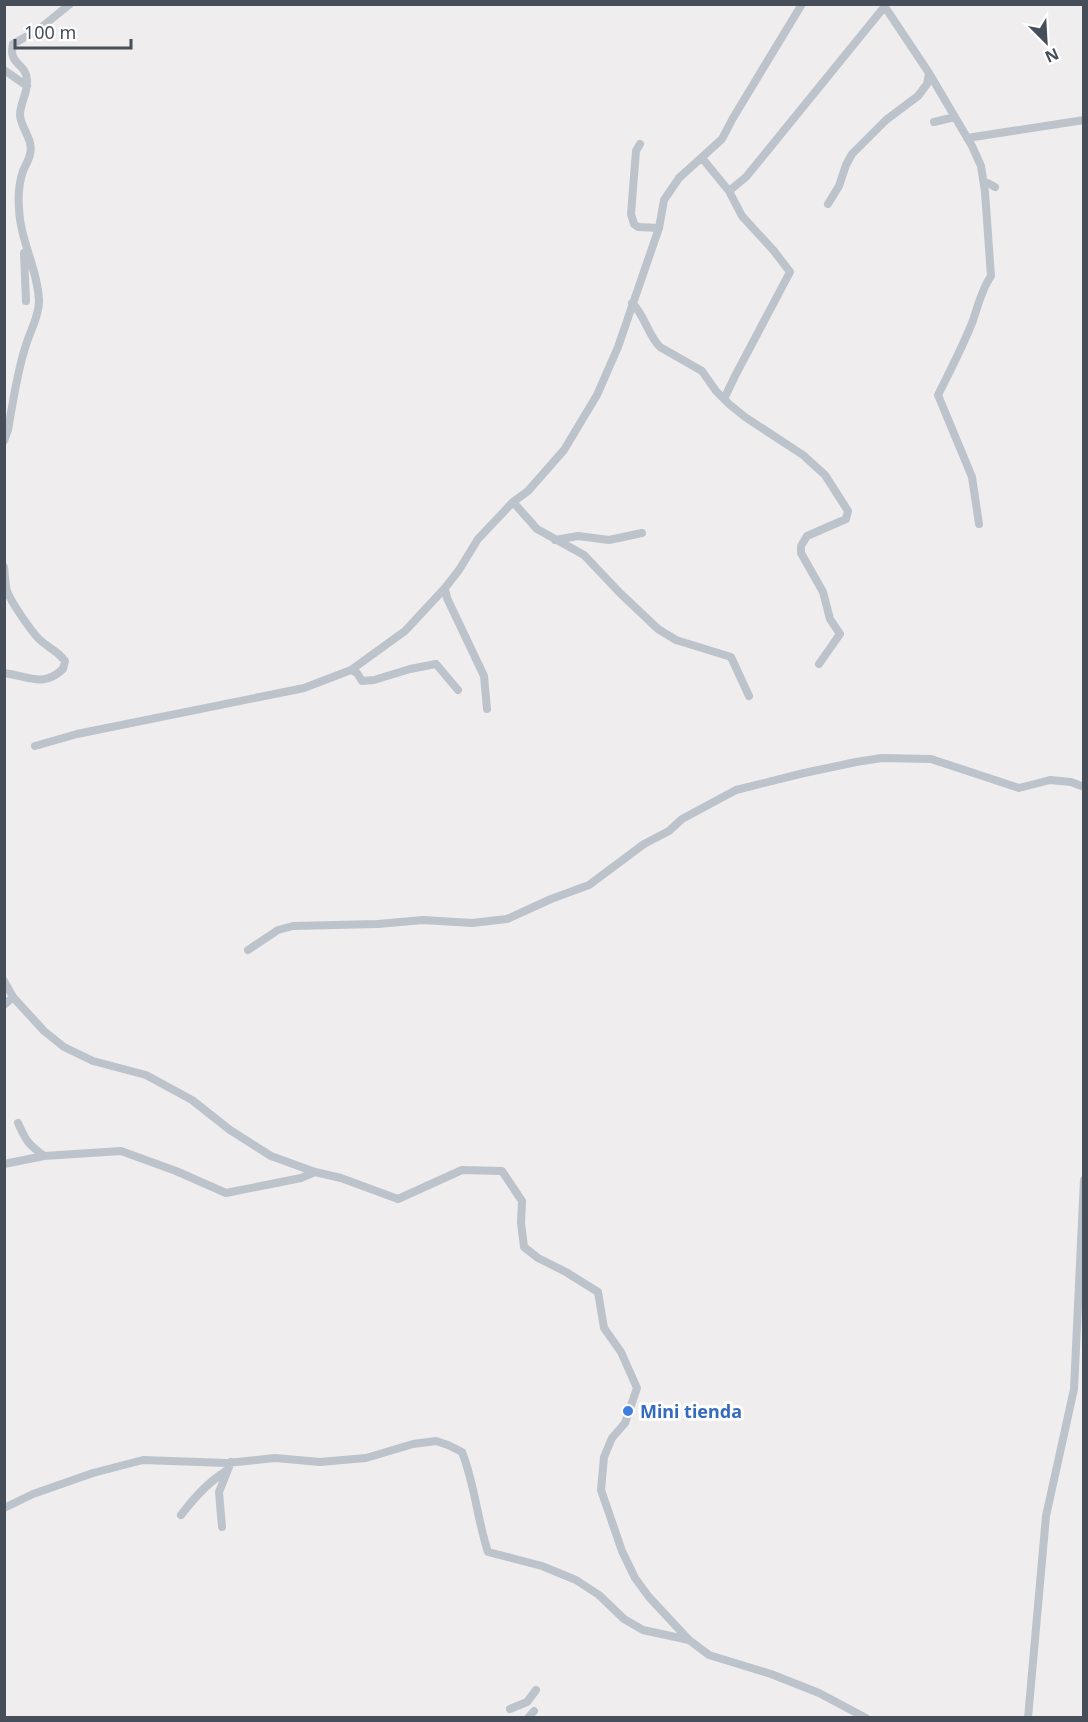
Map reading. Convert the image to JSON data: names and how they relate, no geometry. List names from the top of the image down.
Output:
{
  "places": ["Mini tienda"],
  "scale_bar": "100 m",
  "north": "bottom right"
}
